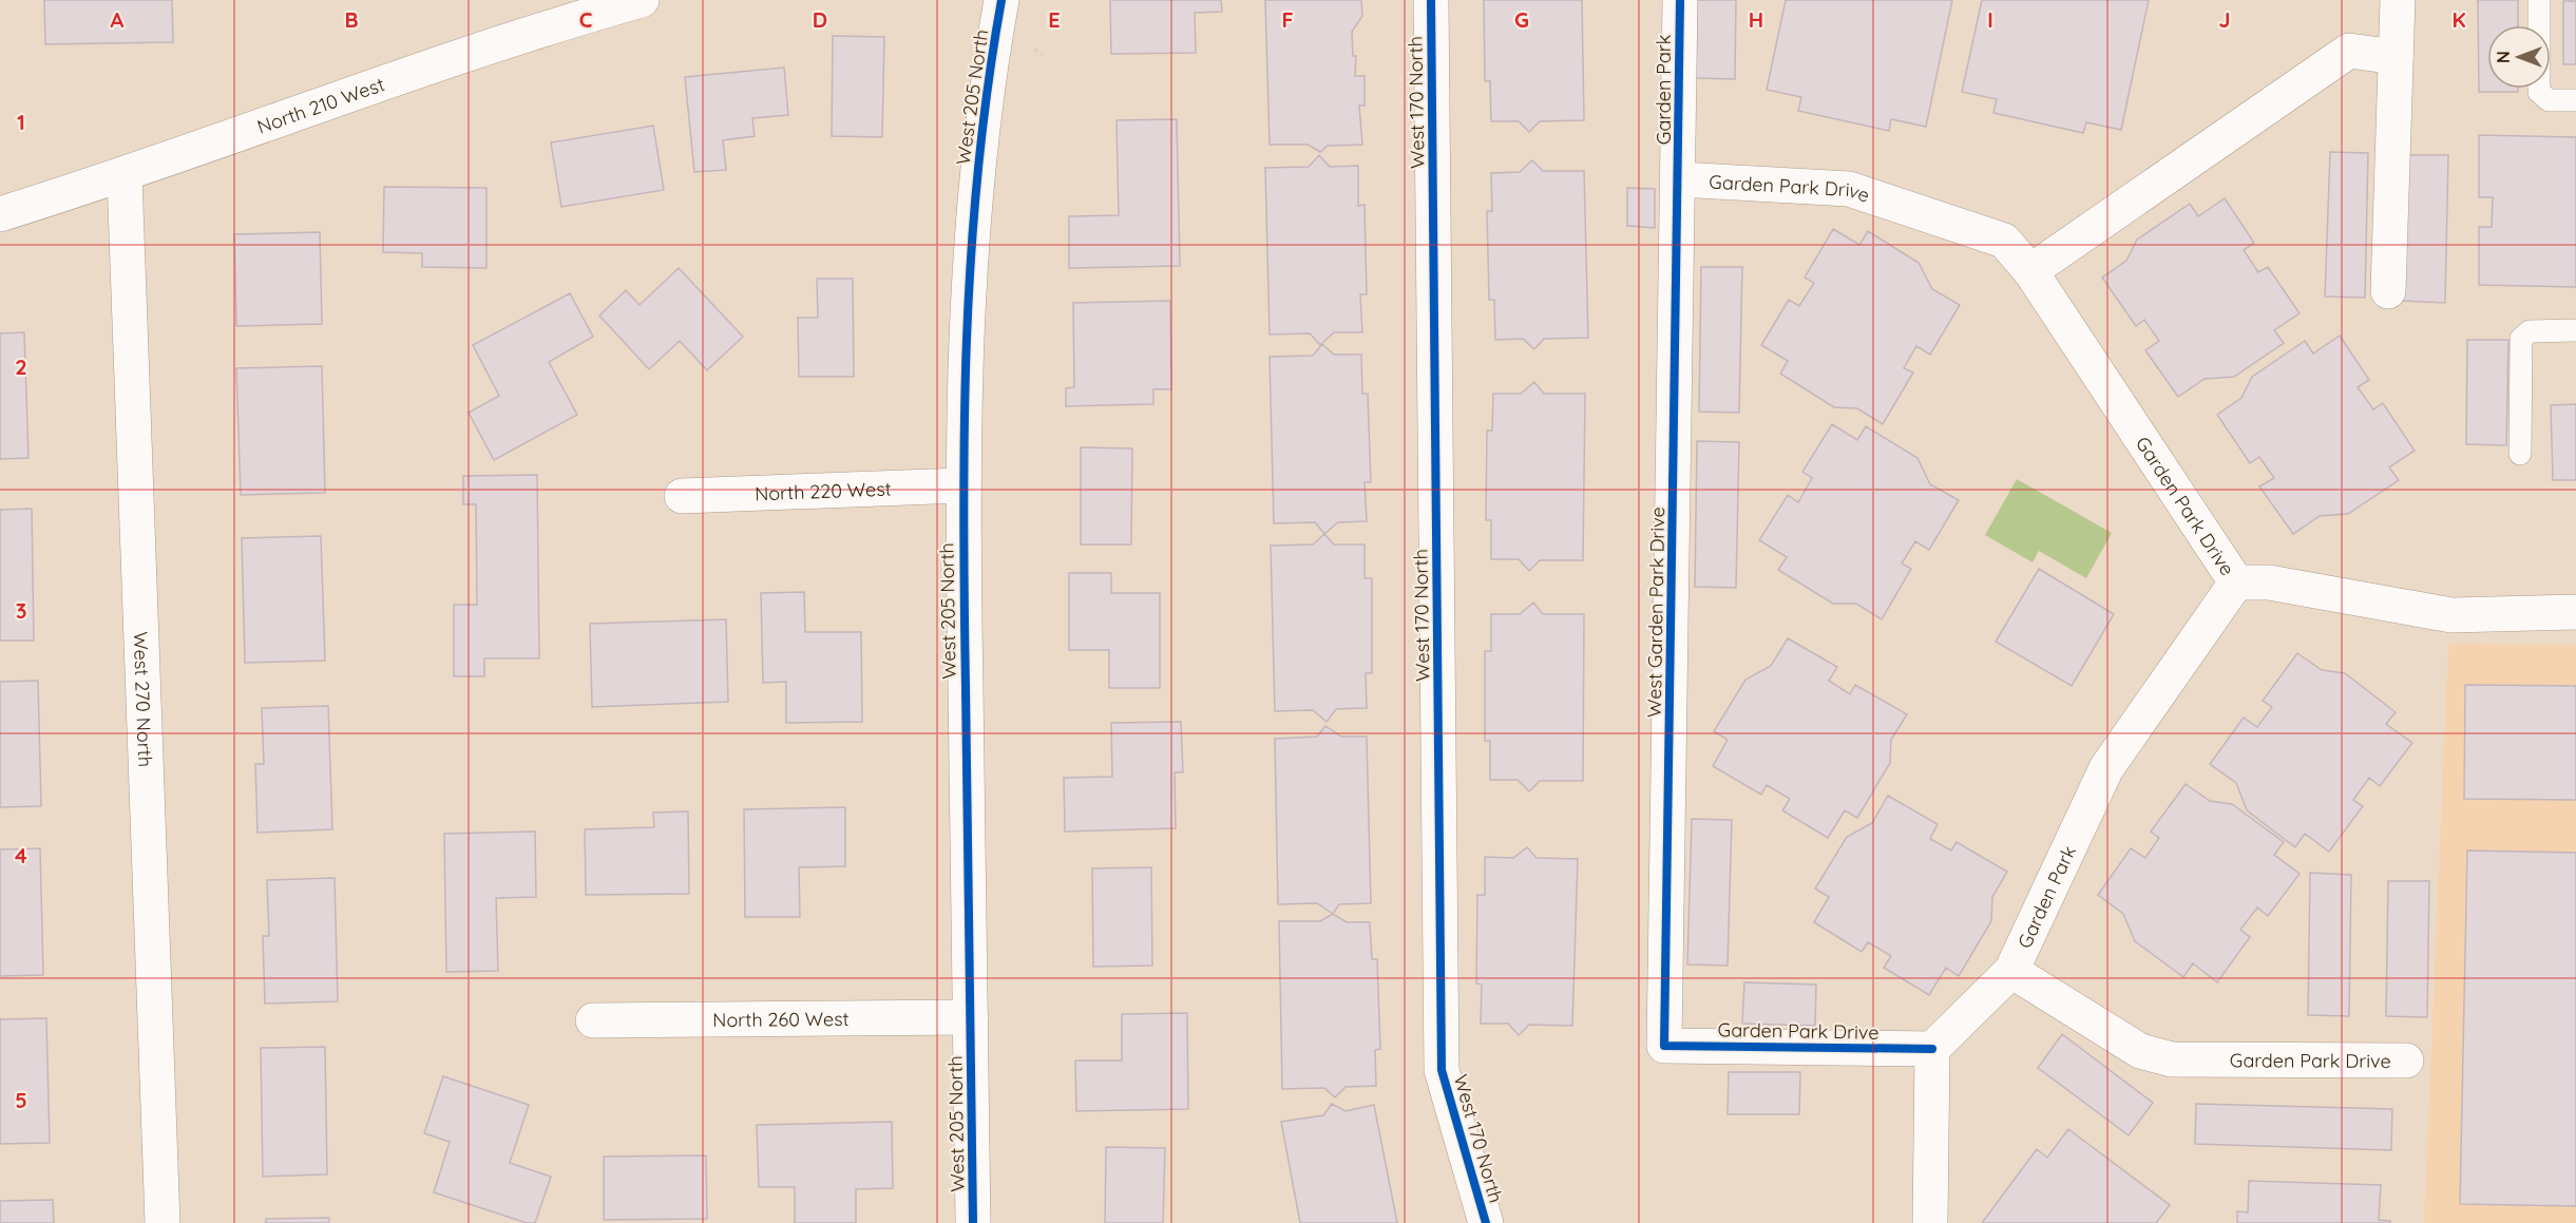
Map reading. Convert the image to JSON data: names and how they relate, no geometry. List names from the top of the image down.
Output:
{
  "streets": {
    "street": [
      "Garden Park",
      "West 205 North",
      "West 170 North",
      "North 210 West",
      "Garden Park Drive",
      "North 220 West",
      "West Garden Park Drive",
      "West 270 North",
      "North 260 West"
    ]
  },
  "crossings": [
    ["Garden Park", "Garden Park Drive"],
    ["Garden Park", "West Garden Park Drive"],
    ["West 205 North", "North 220 West"],
    ["West 205 North", "North 260 West"],
    ["North 210 West", "West 270 North"],
    ["Garden Park Drive", "West Garden Park Drive"]
  ],
  "north": "left",
  "grid": {
    "columns": [
      "A",
      "B",
      "C",
      "D",
      "E",
      "F",
      "G",
      "H",
      "I",
      "J",
      "K"
    ],
    "rows": [
      "1",
      "2",
      "3",
      "4",
      "5"
    ]
  }
}
